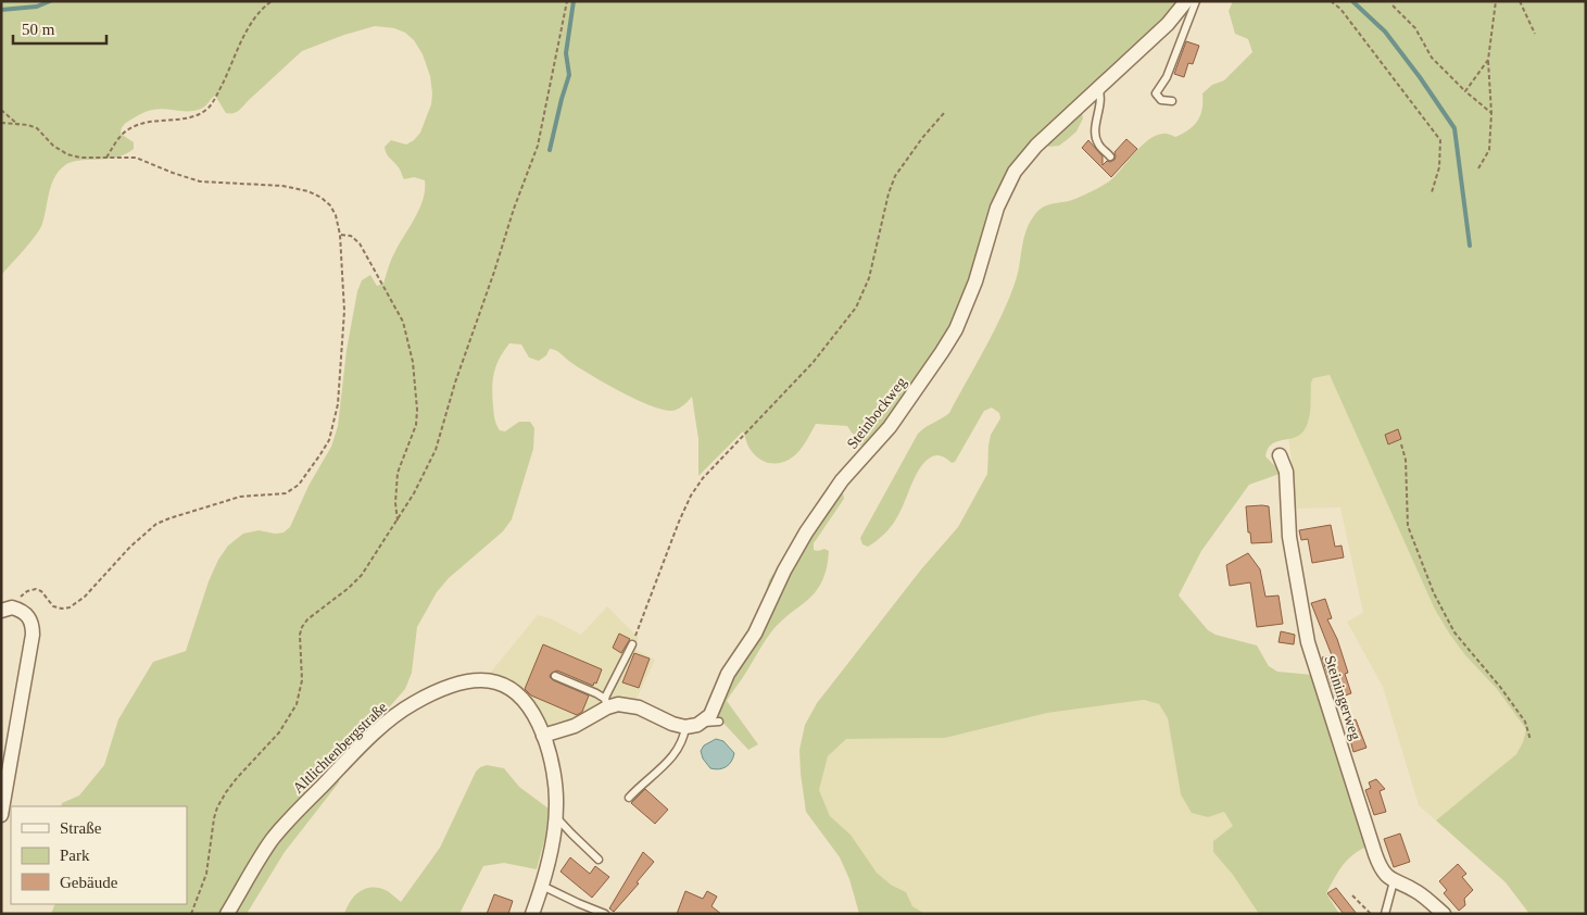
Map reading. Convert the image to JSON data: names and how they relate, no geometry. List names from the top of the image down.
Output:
{
  "streets": {
    "street": ["Steinbockweg", "Steiningerweg", "Altlichtenbergstraße"]
  },
  "legend": ["Straße", "Park", "Gebäude"],
  "scale_bar": "50 m"
}
